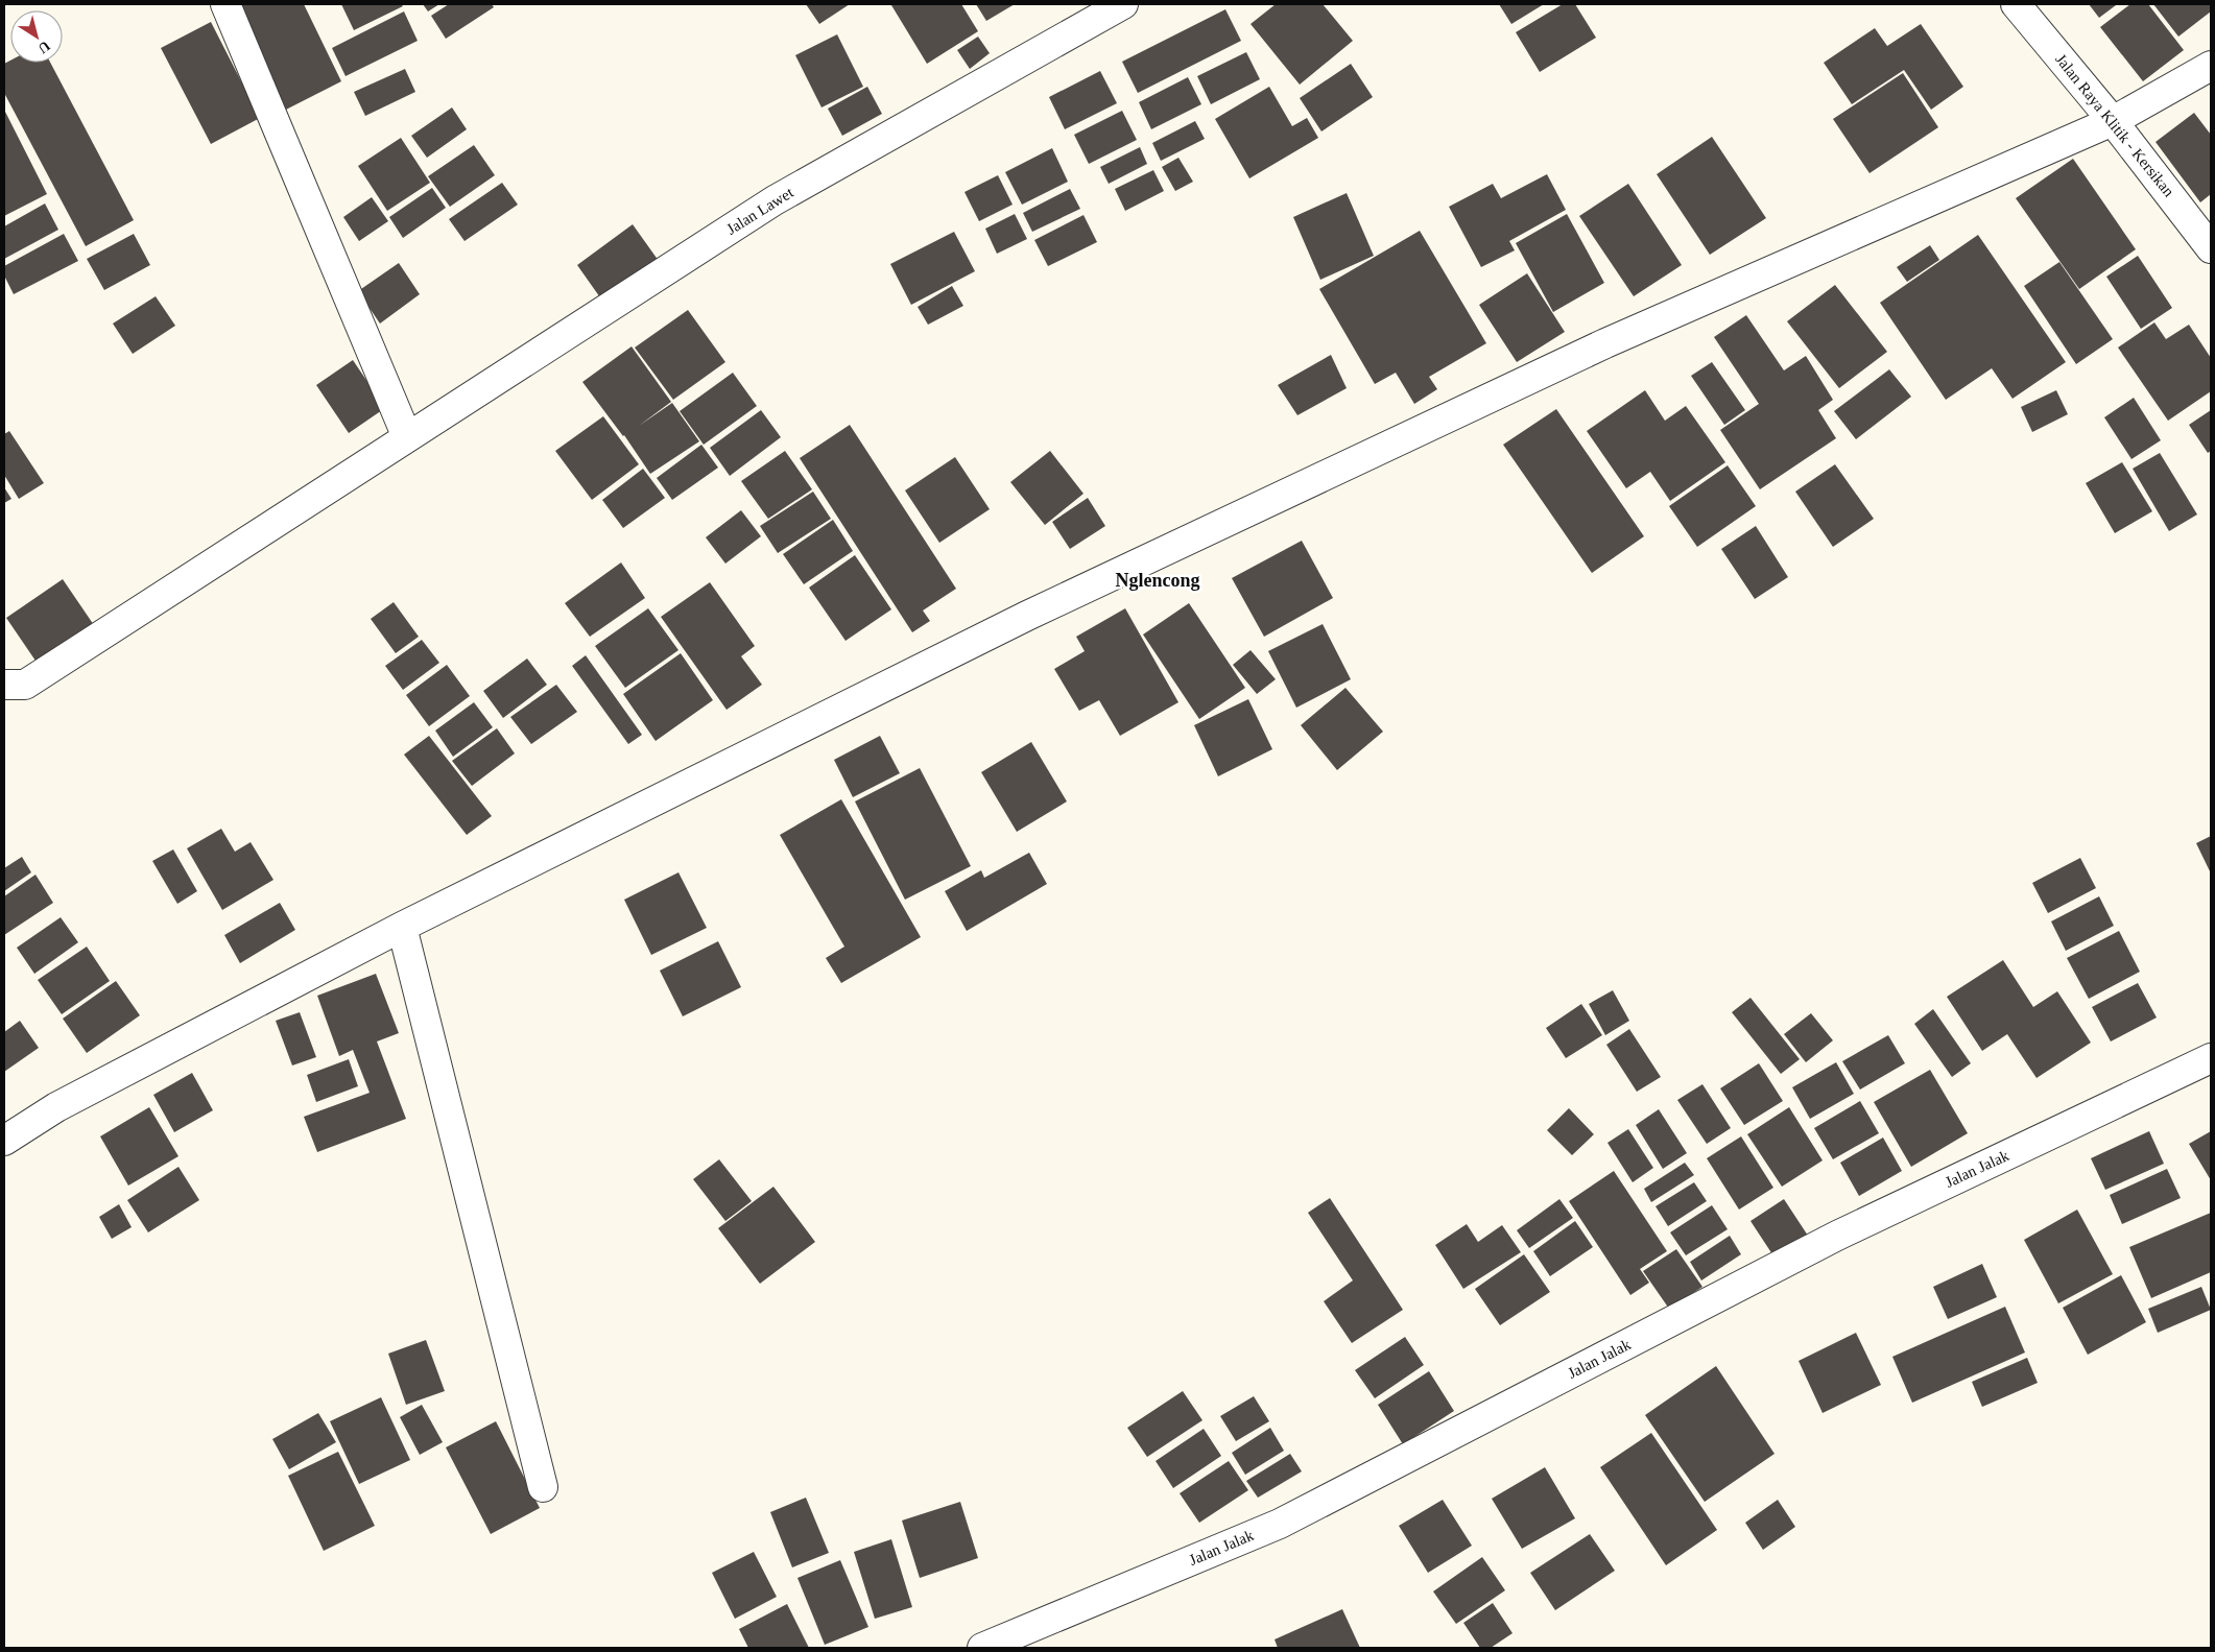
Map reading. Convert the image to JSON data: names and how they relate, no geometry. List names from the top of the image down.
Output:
{
  "streets": {
    "street": ["Jalan Raya Klitik - Kersikan", "Jalan Lawet", "Jalan Jalak"]
  },
  "districts": ["Nglencong"],
  "north": "bottom right"
}
